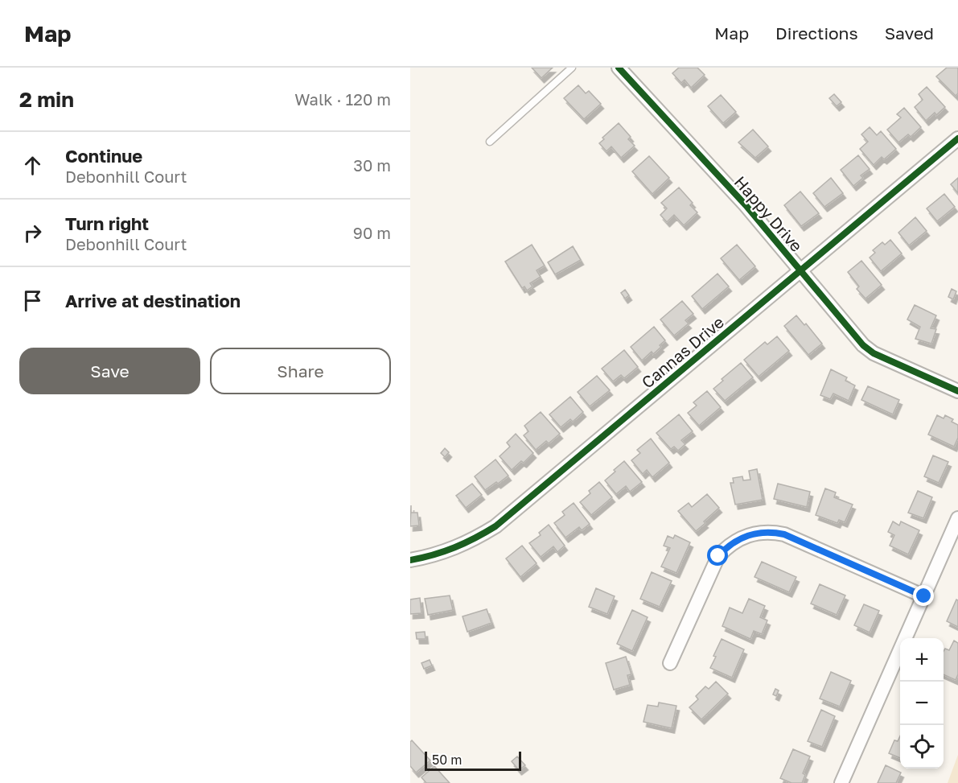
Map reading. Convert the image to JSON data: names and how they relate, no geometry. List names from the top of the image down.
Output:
{
  "streets": {
    "street": ["Happy Drive", "Cannas Drive"]
  },
  "crossings": [
    ["Happy Drive", "Cannas Drive"]
  ],
  "scale_bar": "50 m",
  "page": {
    "header": "Map",
    "nav": ["Map", "Directions", "Saved"],
    "heading": ["2 min", "Walk · 120 m"],
    "list": [
      ["Continue", "Debonhill Court", "30 m"],
      ["Turn right", "Debonhill Court", "90 m"],
      "Arrive at destination"
    ],
    "buttons": ["Save", "Share"],
    "map_buttons": ["+", "−"],
    "scale": "50 m"
  }
}
